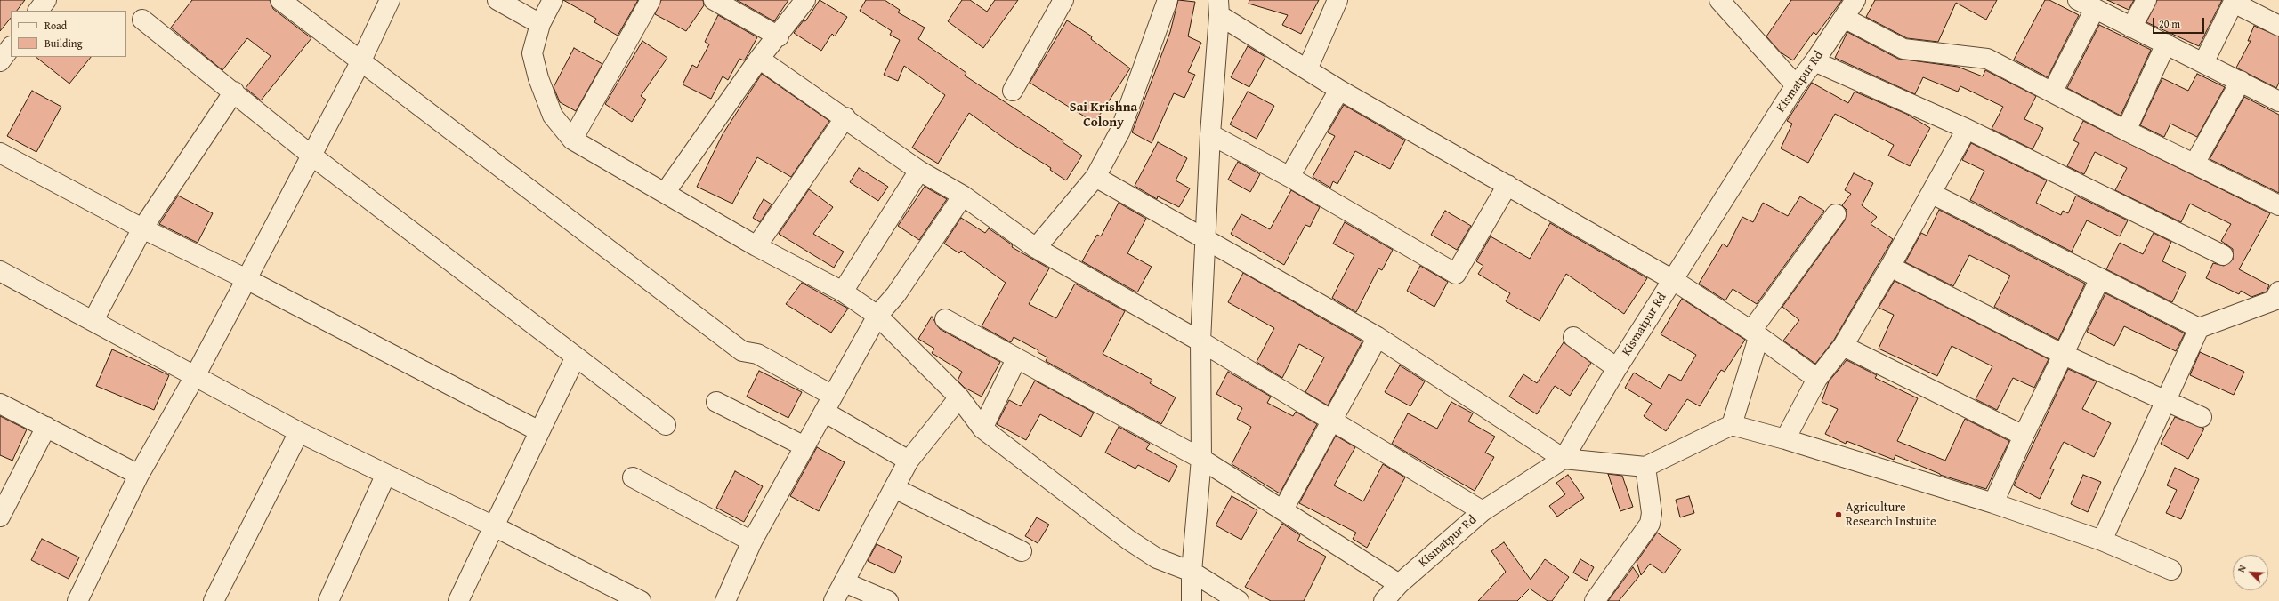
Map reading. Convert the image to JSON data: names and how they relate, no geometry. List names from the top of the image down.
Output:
{
  "streets": {
    "street": ["Kismatpur Rd"]
  },
  "districts": ["Sai Krishna Colony"],
  "places": ["Agriculture Research Instuite"],
  "legend": ["Road", "Building"],
  "scale_bar": "20 m",
  "north": "top left"
}
